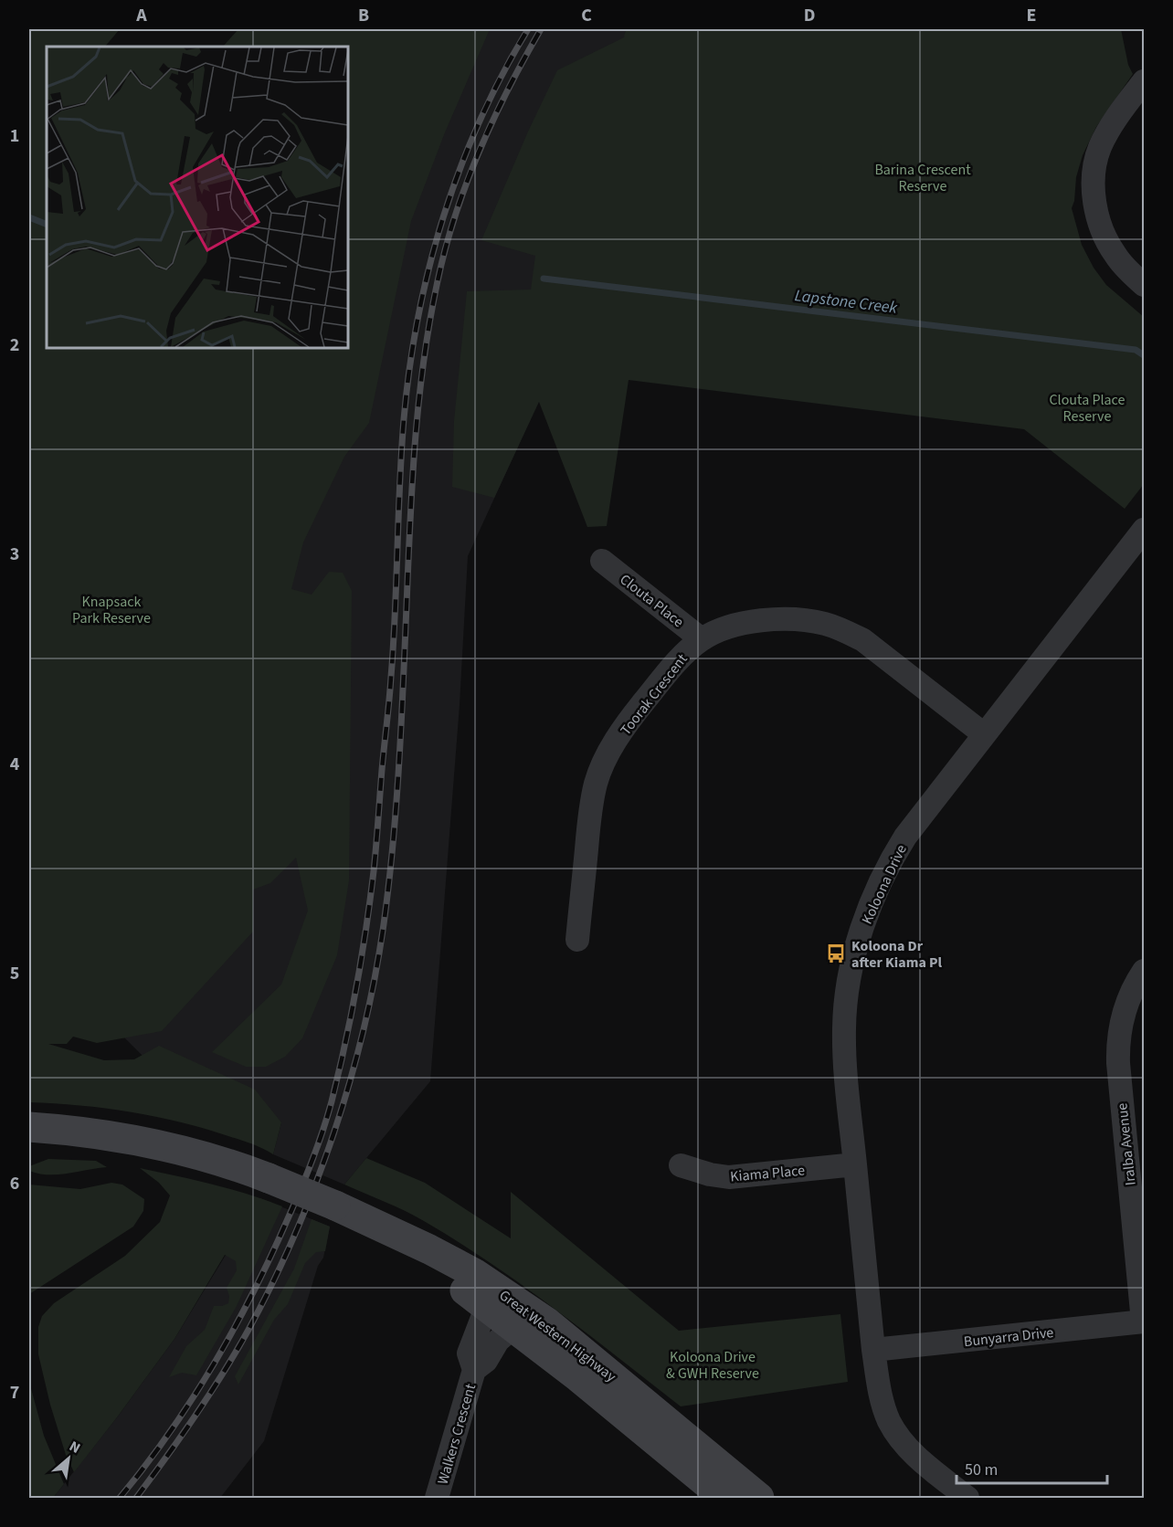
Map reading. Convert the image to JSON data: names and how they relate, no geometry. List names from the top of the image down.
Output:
{
  "streets": {
    "main road": ["Great Western Highway"],
    "street": [
      "Clouta Place",
      "Toorak Crescent",
      "Koloona Drive",
      "Iralba Avenue",
      "Kiama Place",
      "Bunyarra Drive",
      "Walkers Crescent"
    ]
  },
  "crossings": [
    ["Clouta Place", "Toorak Crescent"],
    ["Toorak Crescent", "Koloona Drive"],
    ["Koloona Drive", "Kiama Place"],
    ["Koloona Drive", "Bunyarra Drive"],
    ["Iralba Avenue", "Bunyarra Drive"],
    ["Great Western Highway", "Walkers Crescent"]
  ],
  "water": ["Lapstone Creek"],
  "parks": [
    "Barina Crescent Reserve",
    "Clouta Place Reserve",
    "Knapsack Park Reserve",
    "Koloona Drive & GWH Reserve"
  ],
  "places": {
    "bus stop": ["Koloona Dr after Kiama Pl"]
  },
  "scale_bar": "50 m",
  "north": "top right",
  "grid": {
    "columns": [
      "A",
      "B",
      "C",
      "D",
      "E"
    ],
    "rows": [
      "1",
      "2",
      "3",
      "4",
      "5",
      "6",
      "7"
    ]
  }
}
